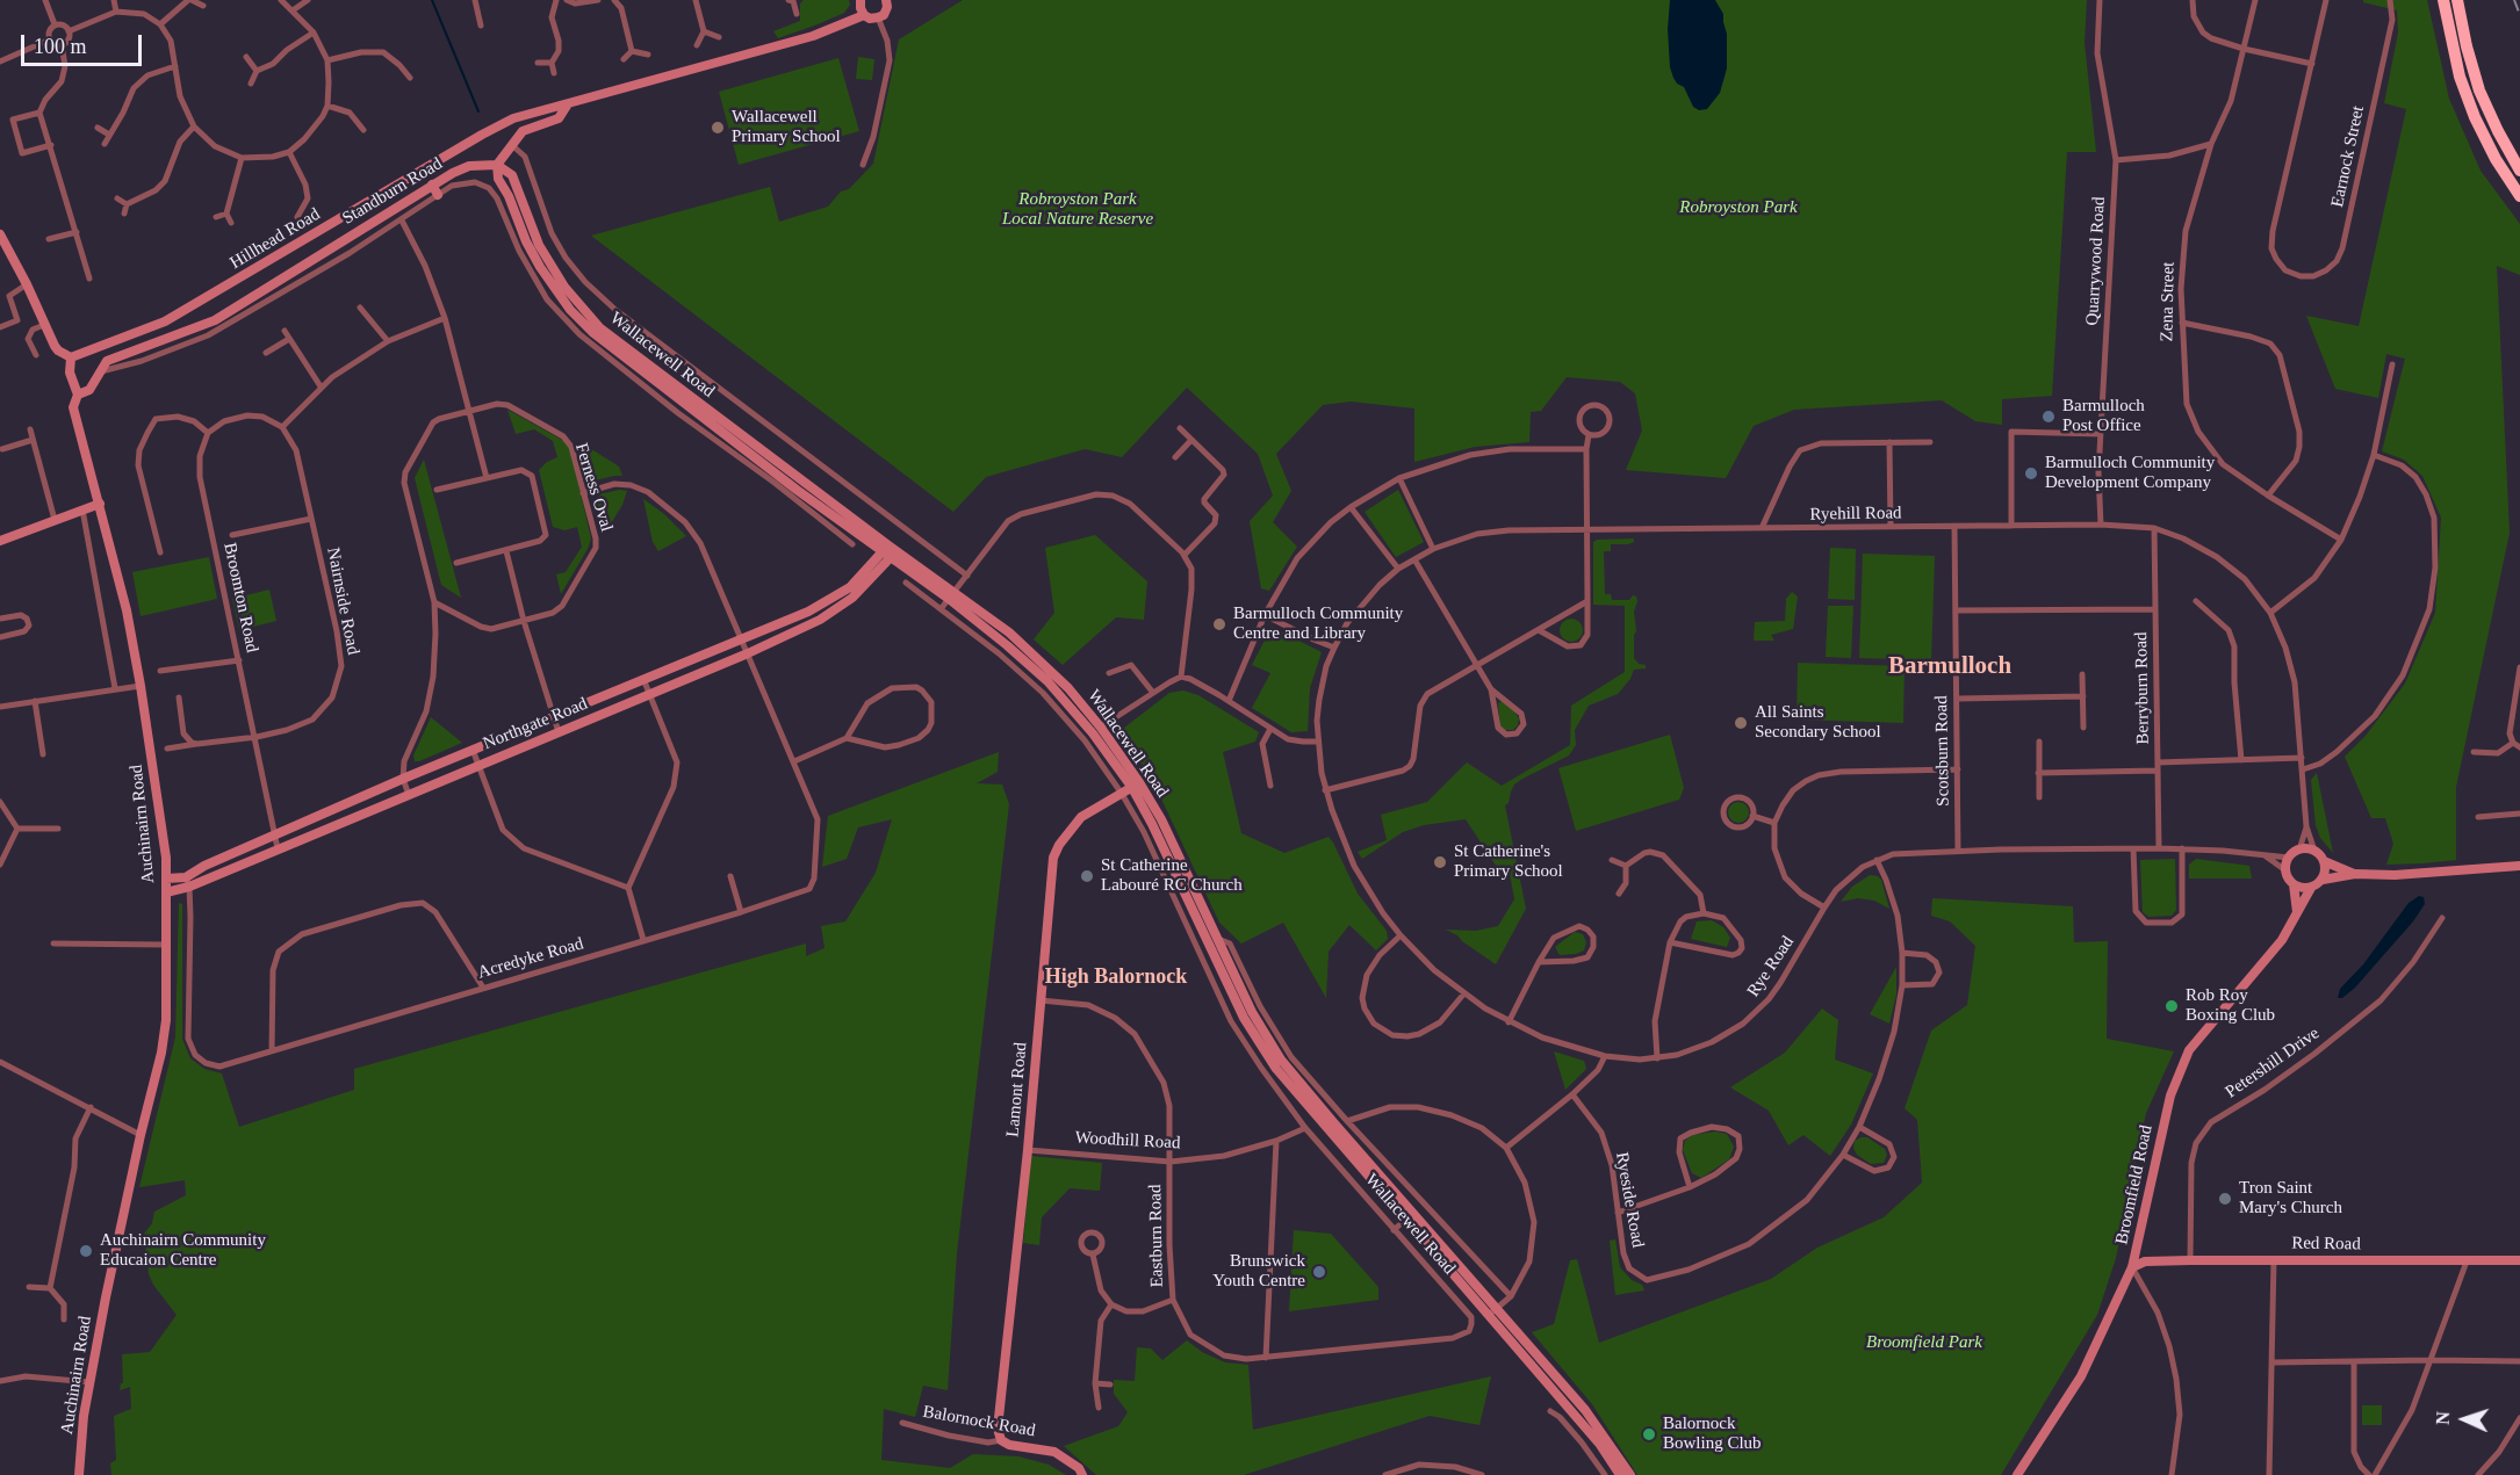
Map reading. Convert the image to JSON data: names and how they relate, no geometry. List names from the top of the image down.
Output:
{
  "streets": {
    "street": [
      "Earnock Street",
      "Standburn Road",
      "Hillhead Road",
      "Quarrywood Road",
      "Zena Street",
      "Wallacewell Road",
      "Ferness Oval",
      "Ryehill Road",
      "Broomton Road",
      "Nairnside Road",
      "Berryburn Road",
      "Northgate Road",
      "Scotsburn Road",
      "Auchinairn Road",
      "Acredyke Road",
      "Rye Road",
      "Petershill Drive",
      "Lamont Road",
      "Woodhill Road",
      "Broomfield Road",
      "Ryeside Road",
      "Eastburn Road",
      "Red Road",
      "Balornock Road"
    ]
  },
  "crossings": [
    ["Standburn Road", "Wallacewell Road"],
    ["Standburn Road", "Auchinairn Road"],
    ["Hillhead Road", "Auchinairn Road"],
    ["Quarrywood Road", "Ryehill Road"],
    ["Wallacewell Road", "Northgate Road"],
    ["Wallacewell Road", "Lamont Road"],
    ["Wallacewell Road", "Woodhill Road"],
    ["Wallacewell Road", "Eastburn Road"],
    ["Ferness Oval", "Acredyke Road"],
    ["Ryehill Road", "Berryburn Road"],
    ["Ryehill Road", "Scotsburn Road"],
    ["Ryehill Road", "Rye Road"],
    ["Ryehill Road", "Broomfield Road"],
    ["Broomton Road", "Nairnside Road"],
    ["Broomton Road", "Northgate Road"],
    ["Berryburn Road", "Rye Road"],
    ["Northgate Road", "Auchinairn Road"],
    ["Northgate Road", "Acredyke Road"],
    ["Scotsburn Road", "Rye Road"],
    ["Rye Road", "Broomfield Road"],
    ["Rye Road", "Ryeside Road"],
    ["Petershill Drive", "Red Road"],
    ["Lamont Road", "Woodhill Road"],
    ["Lamont Road", "Eastburn Road"],
    ["Lamont Road", "Balornock Road"],
    ["Woodhill Road", "Eastburn Road"],
    ["Broomfield Road", "Red Road"]
  ],
  "districts": ["Barmulloch", "High Balornock"],
  "parks": ["Robroyston Park Local Nature Reserve", "Robroyston Park", "Broomfield Park"],
  "places": [
    "Wallacewell Primary School",
    "Barmulloch Post Office",
    "Barmulloch Community Development Company",
    "Barmulloch Community Centre and Library",
    "All Saints Secondary School",
    "St Catherine's Primary School",
    "St Catherine Labouré RC Church",
    "Rob Roy Boxing Club",
    "Tron Saint Mary's Church",
    "Auchinairn Community Educaion Centre",
    "Brunswick Youth Centre",
    "Balornock Bowling Club"
  ],
  "scale_bar": "100 m",
  "north": "left"
}
